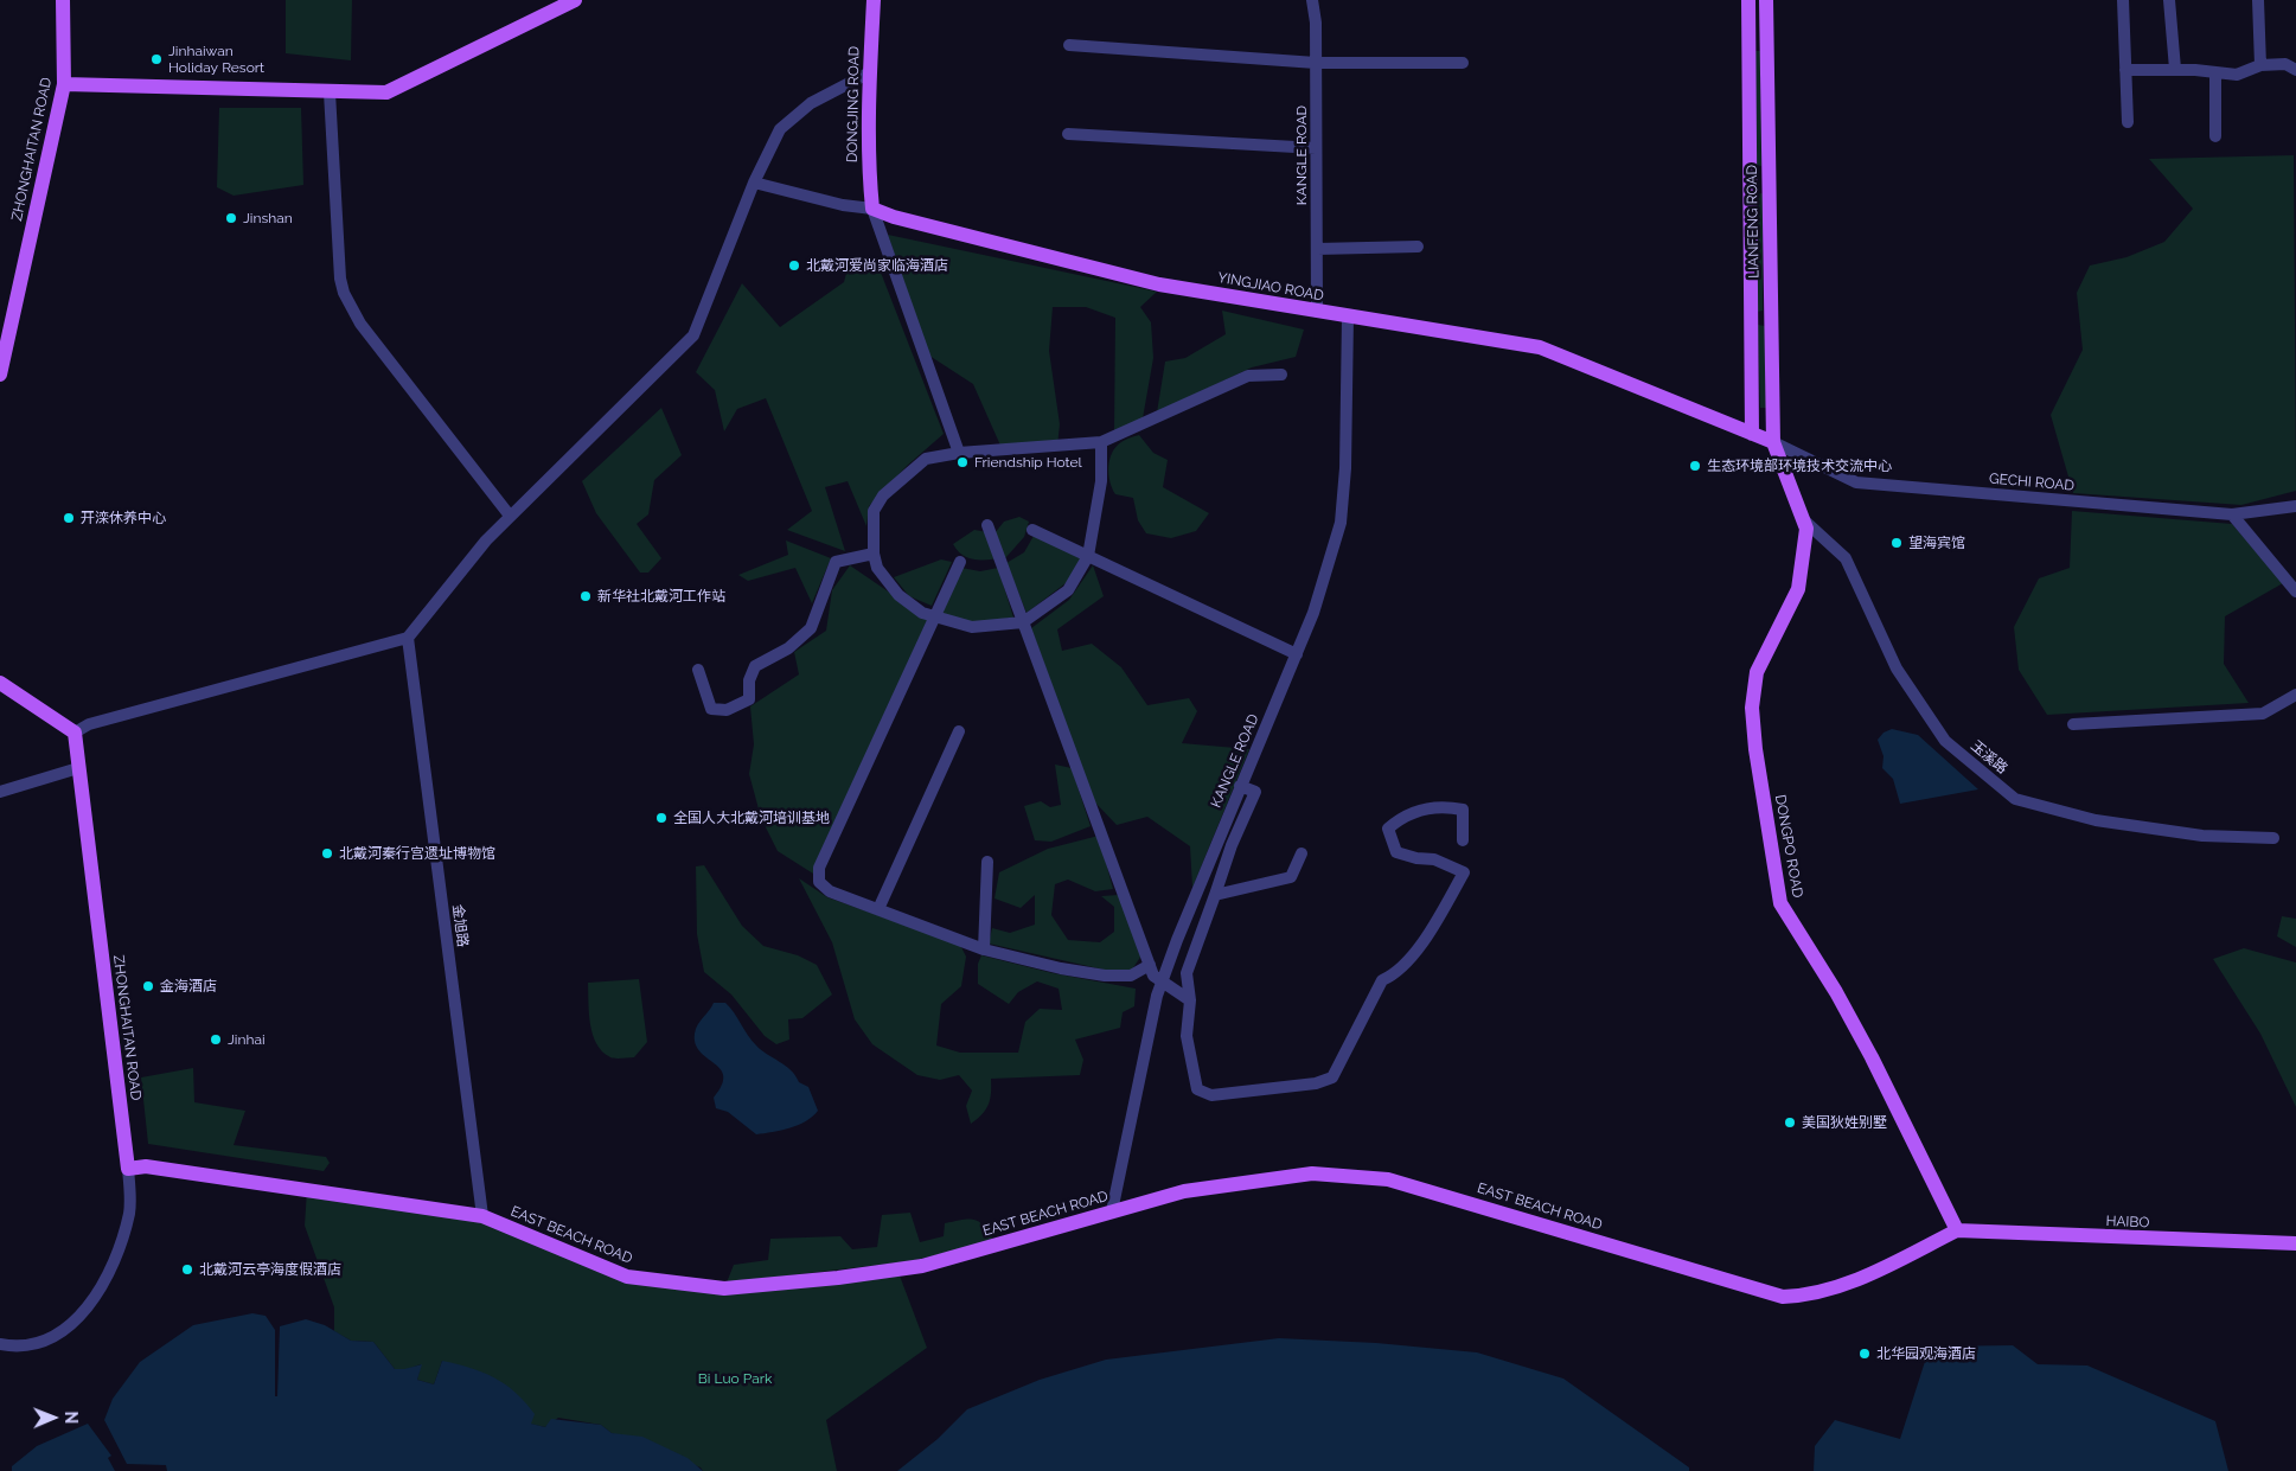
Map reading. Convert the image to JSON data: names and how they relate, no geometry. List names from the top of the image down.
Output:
{
  "streets": {
    "main road": [
      "DONGJING ROAD",
      "ZHONGHAITAN ROAD",
      "LIANFENG ROAD",
      "YINGJIAO ROAD",
      "DONGPO ROAD",
      "EAST BEACH ROAD",
      "HAIBO"
    ],
    "street": [
      "KANGLE ROAD",
      "GECHI ROAD",
      "玉溪路",
      "金旭路"
    ]
  },
  "crossings": [
    ["DONGJING ROAD", "YINGJIAO ROAD"],
    ["ZHONGHAITAN ROAD", "EAST BEACH ROAD"],
    ["KANGLE ROAD", "YINGJIAO ROAD"],
    ["KANGLE ROAD", "EAST BEACH ROAD"],
    ["LIANFENG ROAD", "YINGJIAO ROAD"],
    ["LIANFENG ROAD", "GECHI ROAD"],
    ["LIANFENG ROAD", "DONGPO ROAD"],
    ["YINGJIAO ROAD", "GECHI ROAD"],
    ["YINGJIAO ROAD", "DONGPO ROAD"],
    ["GECHI ROAD", "DONGPO ROAD"],
    ["玉溪路", "DONGPO ROAD"],
    ["DONGPO ROAD", "EAST BEACH ROAD"],
    ["DONGPO ROAD", "HAIBO"],
    ["金旭路", "EAST BEACH ROAD"],
    ["EAST BEACH ROAD", "HAIBO"]
  ],
  "parks": ["Bi Luo Park"],
  "places": [
    "Jinhaiwan Holiday Resort",
    "Jinshan",
    "北戴河爱尚家临海酒店",
    "Friendship Hotel",
    "生态环境部环境技术交流中心",
    "开滦休养中心",
    "望海宾馆",
    "新华社北戴河工作站",
    "全国人大北戴河培训基地",
    "北戴河秦行宫遗址博物馆",
    "金海酒店",
    "Jinhai",
    "美国狄姓别墅",
    "北戴河云亭海度假酒店",
    "北华园观海酒店"
  ],
  "north": "right"
}
